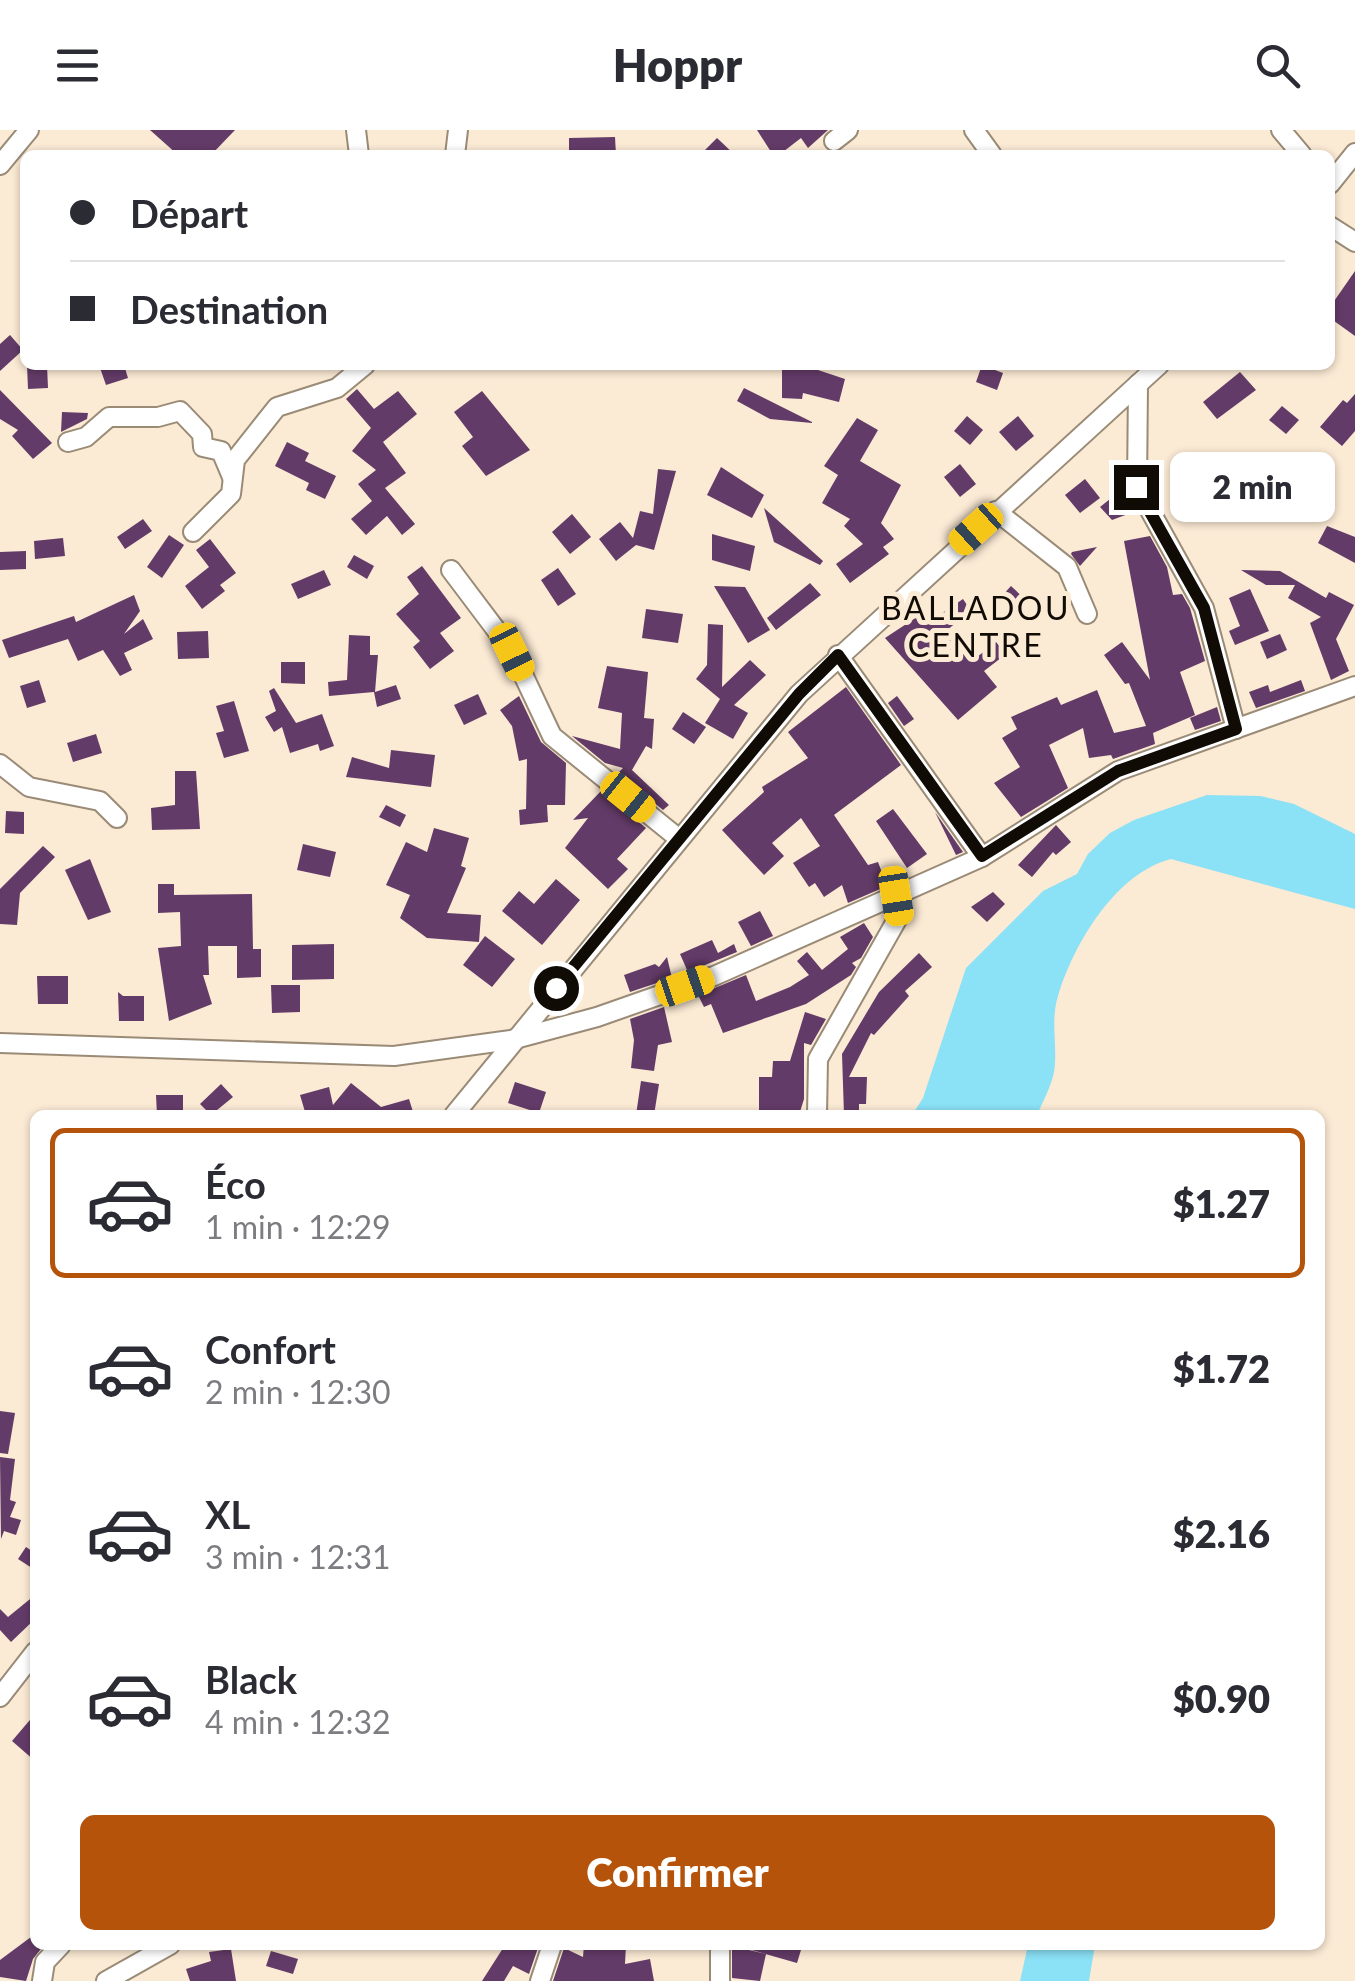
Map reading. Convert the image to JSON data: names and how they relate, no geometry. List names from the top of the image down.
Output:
{
  "districts": ["BALLADOU CENTRE"],
  "page": {
    "header": "Hoppr",
    "banner": ["Départ", "Destination"],
    "bubble": "2 min",
    "list": [
      {
        "name": "Éco",
        "note": "1 min · 12:29",
        "value": "$1.27"
      },
      {
        "name": "Confort",
        "note": "2 min · 12:30",
        "value": "$1.72"
      },
      {
        "name": "XL",
        "note": "3 min · 12:31",
        "value": "$2.16"
      },
      {
        "name": "Black",
        "note": "4 min · 12:32",
        "value": "$0.90"
      }
    ],
    "buttons": "Confirmer"
  }
}
